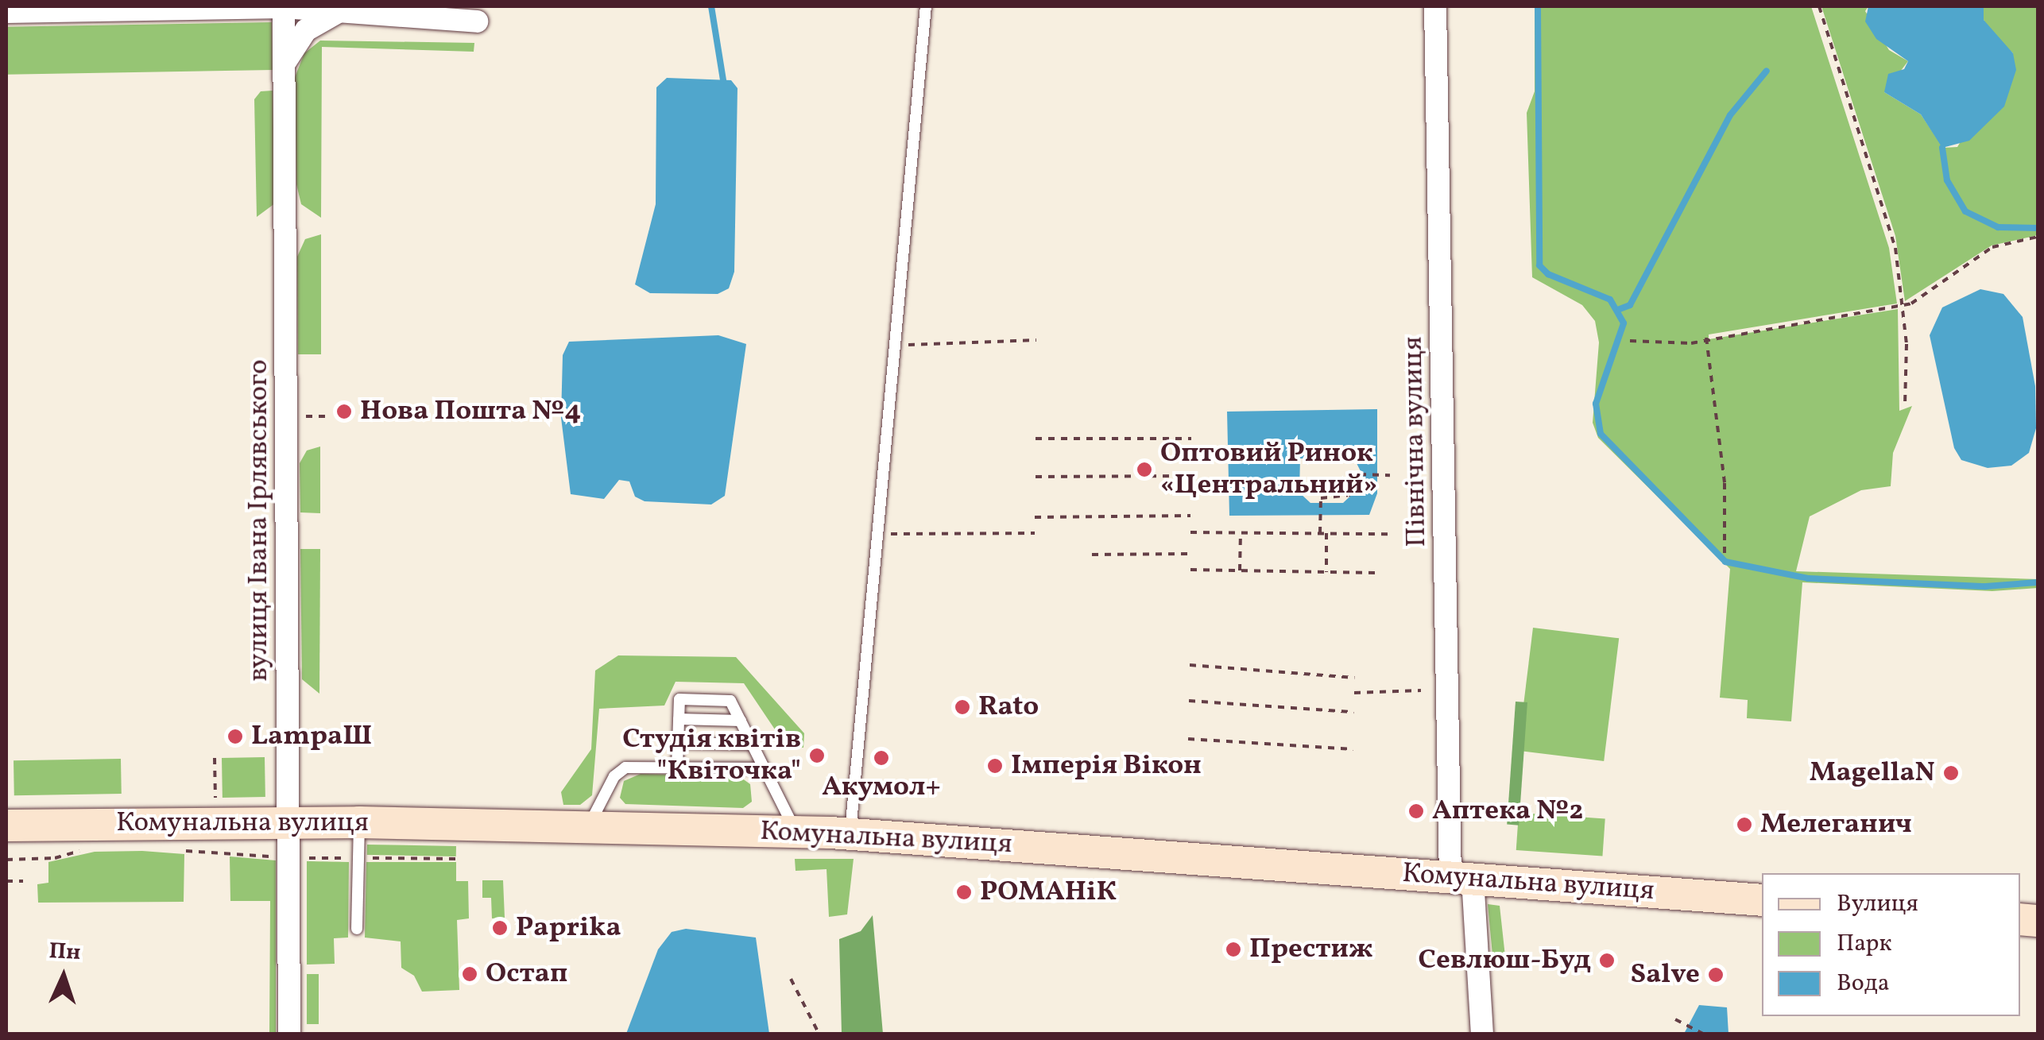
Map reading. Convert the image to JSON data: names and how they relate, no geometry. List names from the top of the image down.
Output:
{
  "streets": {
    "main road": ["Комунальна вулиця"],
    "street": ["Північна вулиця", "вулиця Івана Ірлявського"]
  },
  "crossings": [
    ["Північна вулиця", "Комунальна вулиця"],
    ["вулиця Івана Ірлявського", "Комунальна вулиця"]
  ],
  "places": [
    "Нова Пошта №4",
    "Оптовий Ринок «Центральний»",
    "Rato",
    "LampaШ",
    "Студія квітів \"Квіточка\"",
    "Акумол+",
    "Імперія Вікон",
    "MagellaN",
    "Аптека №2",
    "Мелеганич",
    "РОМАНіК",
    "Paprika",
    "Престиж",
    "Севлюш-Буд",
    "Остап",
    "Salve"
  ],
  "legend": ["Вулиця", "Парк", "Вода"],
  "north": "top"
}
